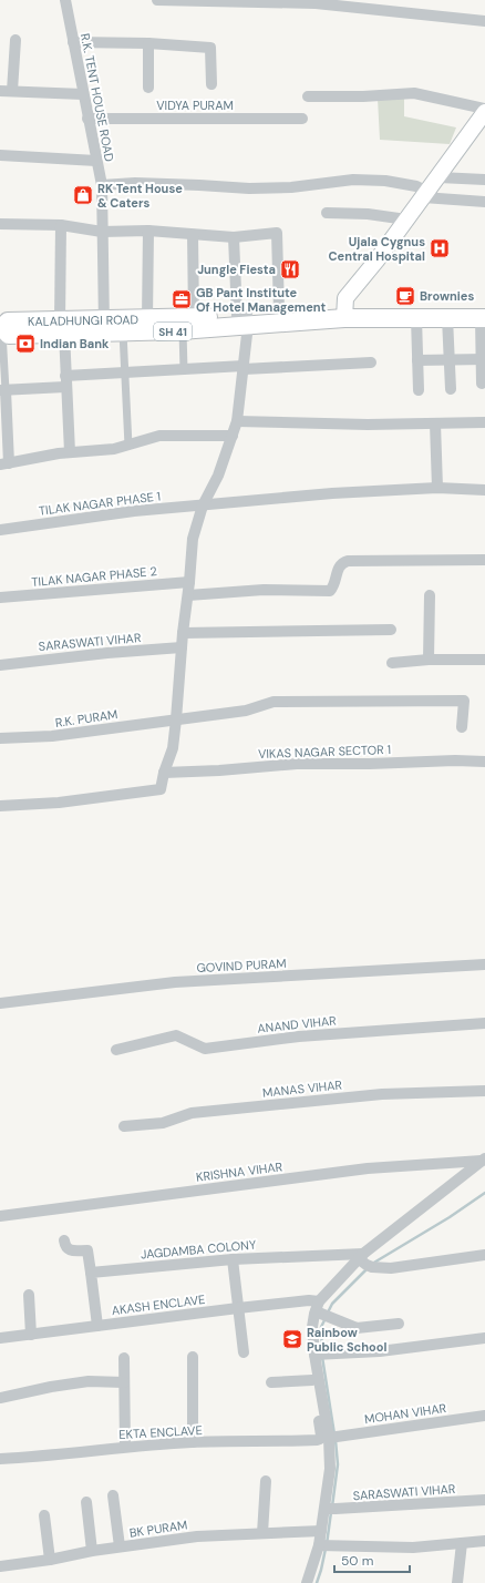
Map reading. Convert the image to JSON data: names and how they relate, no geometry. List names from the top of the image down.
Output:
{
  "streets": {
    "main road": ["KALADHUNGI ROAD", "SH 41"],
    "street": [
      "R.K. TENT HOUSE ROAD",
      "VIDYA PURAM",
      "TILAK NAGAR PHASE 1",
      "TILAK NAGAR PHASE 2",
      "SARASWATI VIHAR",
      "R.K. PURAM",
      "VIKAS NAGAR SECTOR 1",
      "GOVIND PURAM",
      "ANAND VIHAR",
      "MANAS VIHAR",
      "KRISHNA VIHAR",
      "JAGDAMBA COLONY",
      "AKASH ENCLAVE",
      "MOHAN VIHAR",
      "EKTA ENCLAVE",
      "BK PURAM"
    ]
  },
  "crossings": [
    ["R.K. TENT HOUSE ROAD", "VIDYA PURAM"],
    ["R.K. TENT HOUSE ROAD", "KALADHUNGI ROAD"],
    ["MOHAN VIHAR", "EKTA ENCLAVE"]
  ],
  "places": {
    "shop": ["RK Tent House & Caters"],
    "hospital": ["Ujala Cygnus Central Hospital"],
    "restaurant": ["Jungle Fiesta"],
    "cafe": ["Brownies"],
    "office": ["GB Pant Institute Of Hotel Management"],
    "bank": ["Indian Bank"],
    "school or university": ["Rainbow Public School"]
  },
  "scale_bar": "50 m"
}
